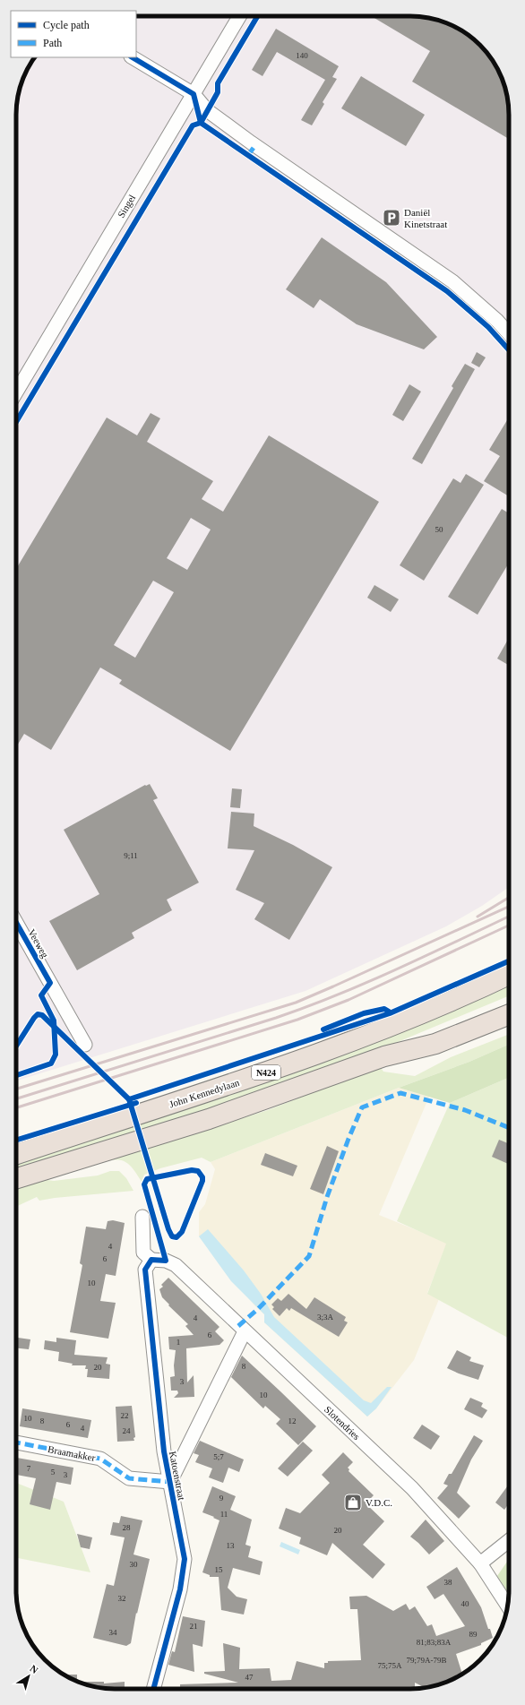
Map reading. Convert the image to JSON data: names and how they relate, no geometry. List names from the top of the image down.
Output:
{
  "streets": {
    "highway": ["N424", "John Kennedylaan"],
    "street": [
      "Singel",
      "Veeweg",
      "Slotendries",
      "Braamakker",
      "Katoenstraat"
    ]
  },
  "crossings": [
    ["Slotendries", "Katoenstraat"],
    ["Braamakker", "Katoenstraat"]
  ],
  "places": {
    "parking": ["Daniël Kinetstraat"],
    "shop": ["V.D.C."]
  },
  "house_numbers": [
    "140",
    "50",
    "9;11",
    "4",
    "6",
    "10",
    "3;3A",
    "4",
    "6",
    "1",
    "8",
    "20",
    "3",
    "10",
    "22",
    "10",
    "8",
    "12",
    "6",
    "4",
    "24",
    "5;7",
    "7",
    "5",
    "3",
    "9",
    "11",
    "28",
    "20",
    "13",
    "30",
    "15",
    "38",
    "32",
    "40",
    "21",
    "34",
    "89",
    "81;83;83A",
    "79;79A-79B",
    "75;75A",
    "47"
  ],
  "legend": ["Cycle path", "Path"],
  "north": "top right"
}
